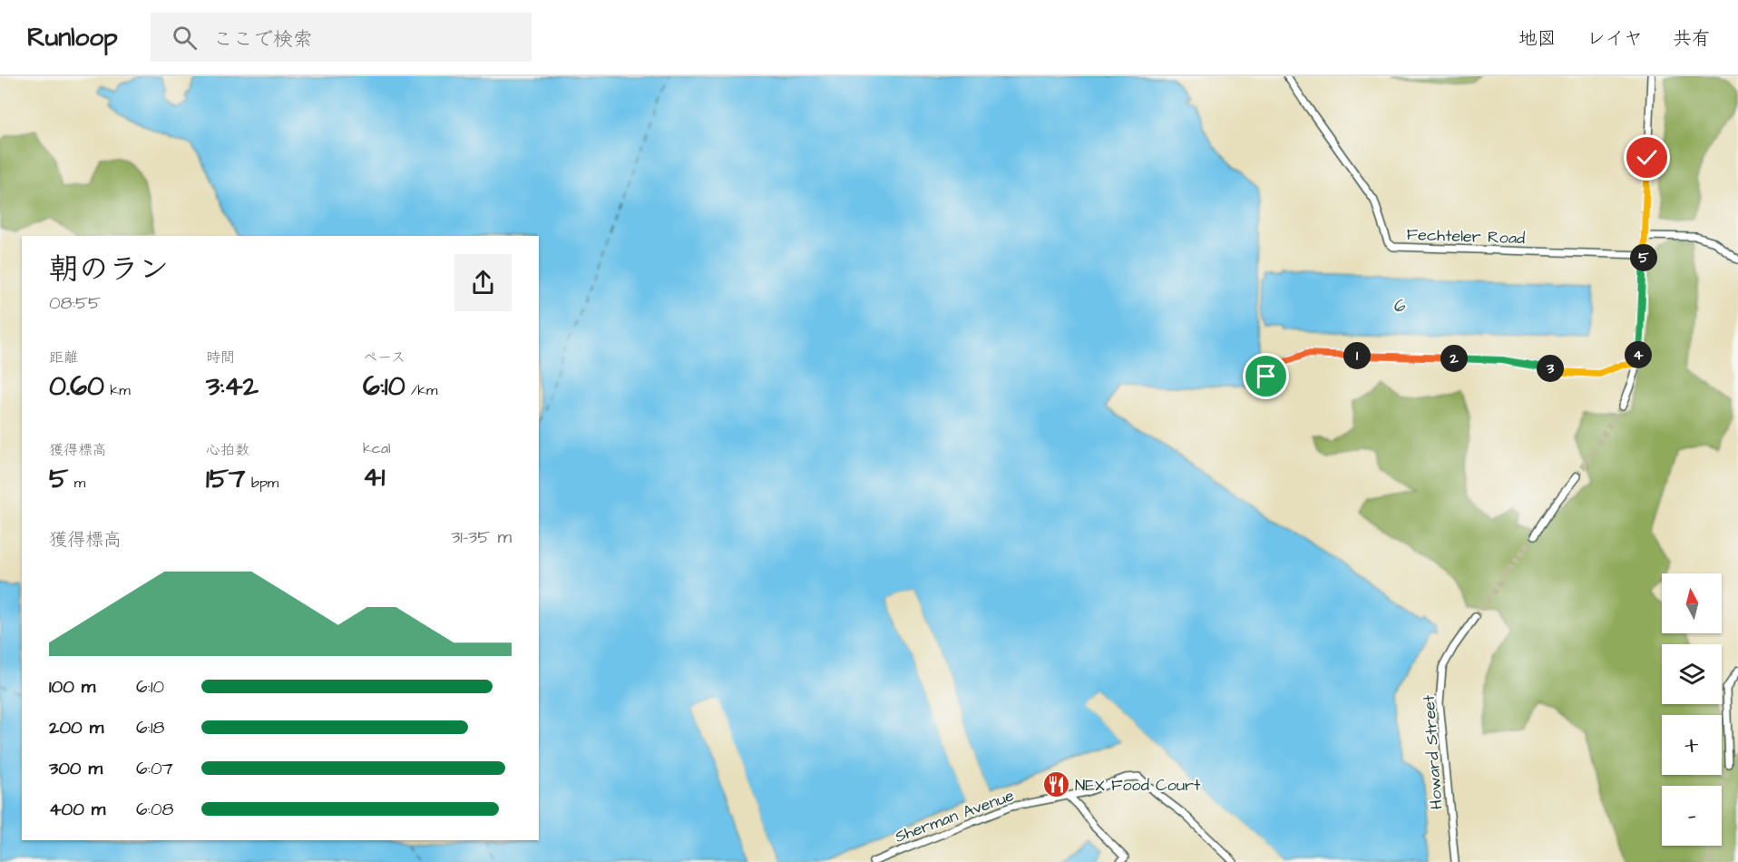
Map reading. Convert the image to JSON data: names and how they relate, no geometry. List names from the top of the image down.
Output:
{
  "streets": {
    "street": ["Fechteler Road", "Howard Street", "Sherman Avenue"]
  },
  "water": ["6"],
  "places": {
    "restaurant": ["NEX Food Court"]
  },
  "north": "top",
  "page": {
    "header": "Runloop",
    "search": "ここで検索",
    "nav": ["地図", "レイヤ", "共有"],
    "heading": ["朝のラン", "08:55"],
    "pins": [
      "5",
      "4",
      "1",
      "2",
      "3"
    ],
    "stats": [
      ["距離", "0.60 km"],
      ["時間", "3:42"],
      ["ペース", "6:10 /km"],
      ["獲得標高", "5 m"],
      ["心拍数", "157 bpm"],
      ["kcal", "41"]
    ],
    "chart": ["獲得標高", "31–35 m"],
    "map_buttons": ["+", "−"],
    "list": [
      {
        "name": "100 m",
        "note": "6:10"
      },
      {
        "name": "200 m",
        "note": "6:18"
      },
      {
        "name": "300 m",
        "note": "6:07"
      },
      {
        "name": "400 m",
        "note": "6:08"
      }
    ]
  }
}
